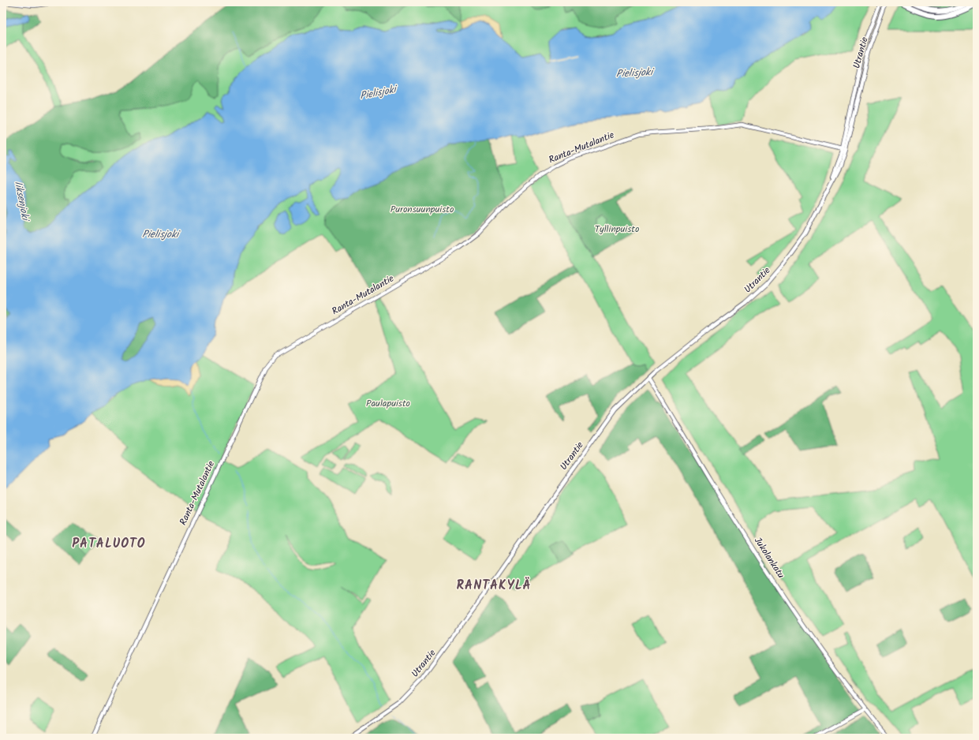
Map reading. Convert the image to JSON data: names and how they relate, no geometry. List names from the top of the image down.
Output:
{
  "streets": {
    "main road": ["Utrantie", "Ranta-Mutalantie", "Jukolankatu"]
  },
  "crossings": [
    ["Utrantie", "Ranta-Mutalantie"],
    ["Utrantie", "Jukolankatu"]
  ],
  "districts": ["PATALUOTO", "RANTAKYLÄ"],
  "water": ["Pielisjoki", "Iiksenjoki"],
  "parks": ["Puronsuunpuisto", "Tyllinpuisto", "Paulapuisto"]
}
